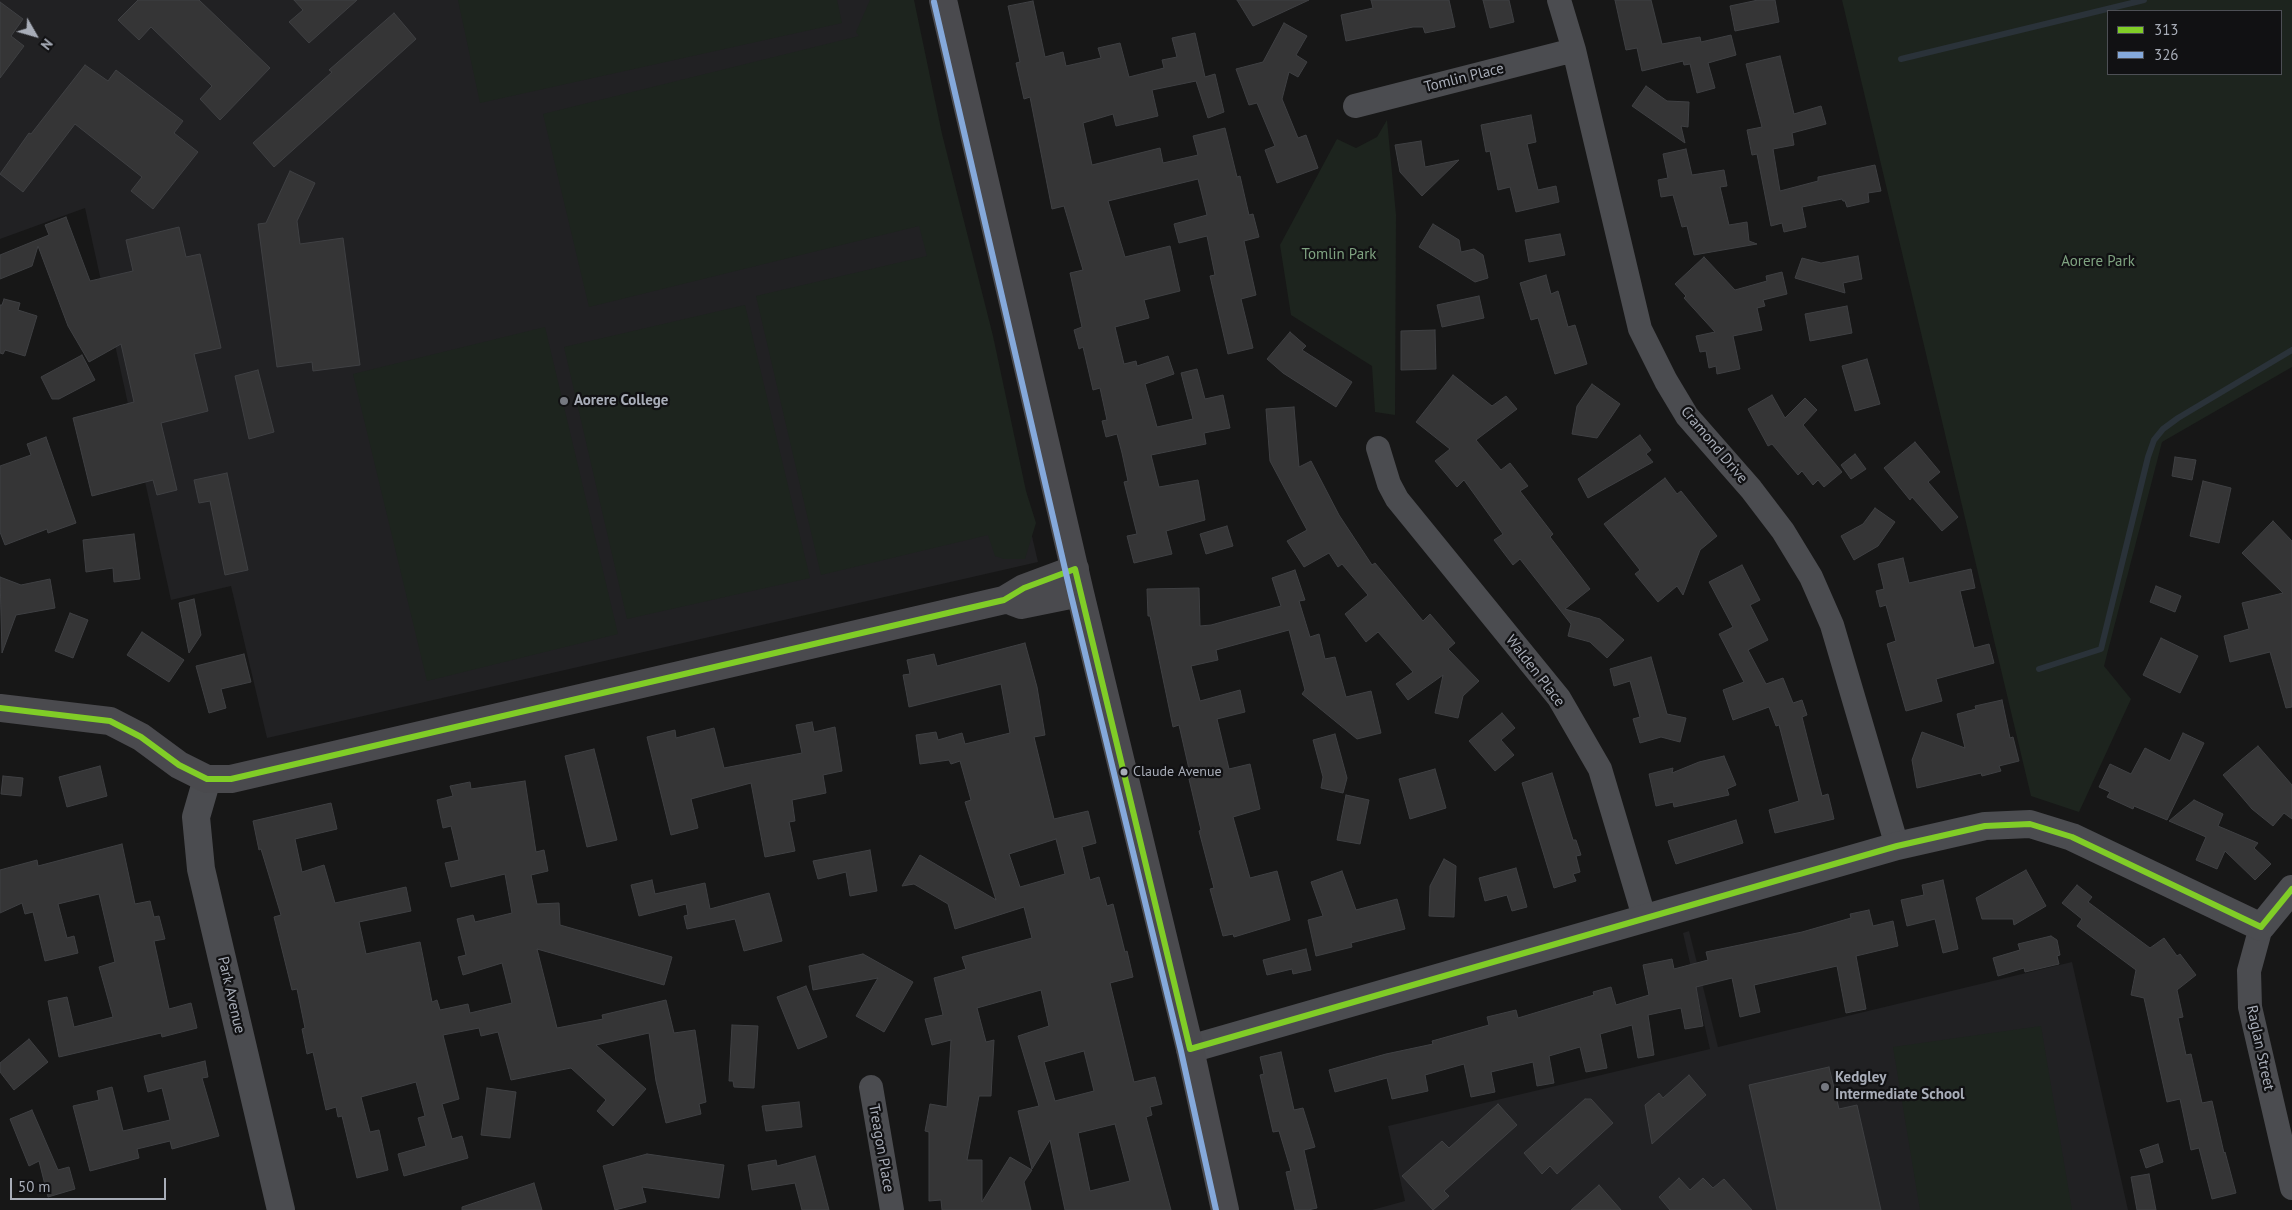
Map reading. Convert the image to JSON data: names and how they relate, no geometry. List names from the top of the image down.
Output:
{
  "streets": {
    "street": [
      "Tomlin Place",
      "Cramond Drive",
      "Walden Place",
      "Park Avenue",
      "Raglan Street",
      "Treagon Place"
    ]
  },
  "crossings": [
    ["Tomlin Place", "Cramond Drive"]
  ],
  "parks": ["Tomlin Park", "Aorere Park"],
  "places": ["Aorere College", "Claude Avenue", "Kedgley Intermediate School"],
  "lines": ["transit line 326", "transit line 313"],
  "legend": ["313", "326"],
  "scale_bar": "50 m",
  "north": "bottom right"
}
